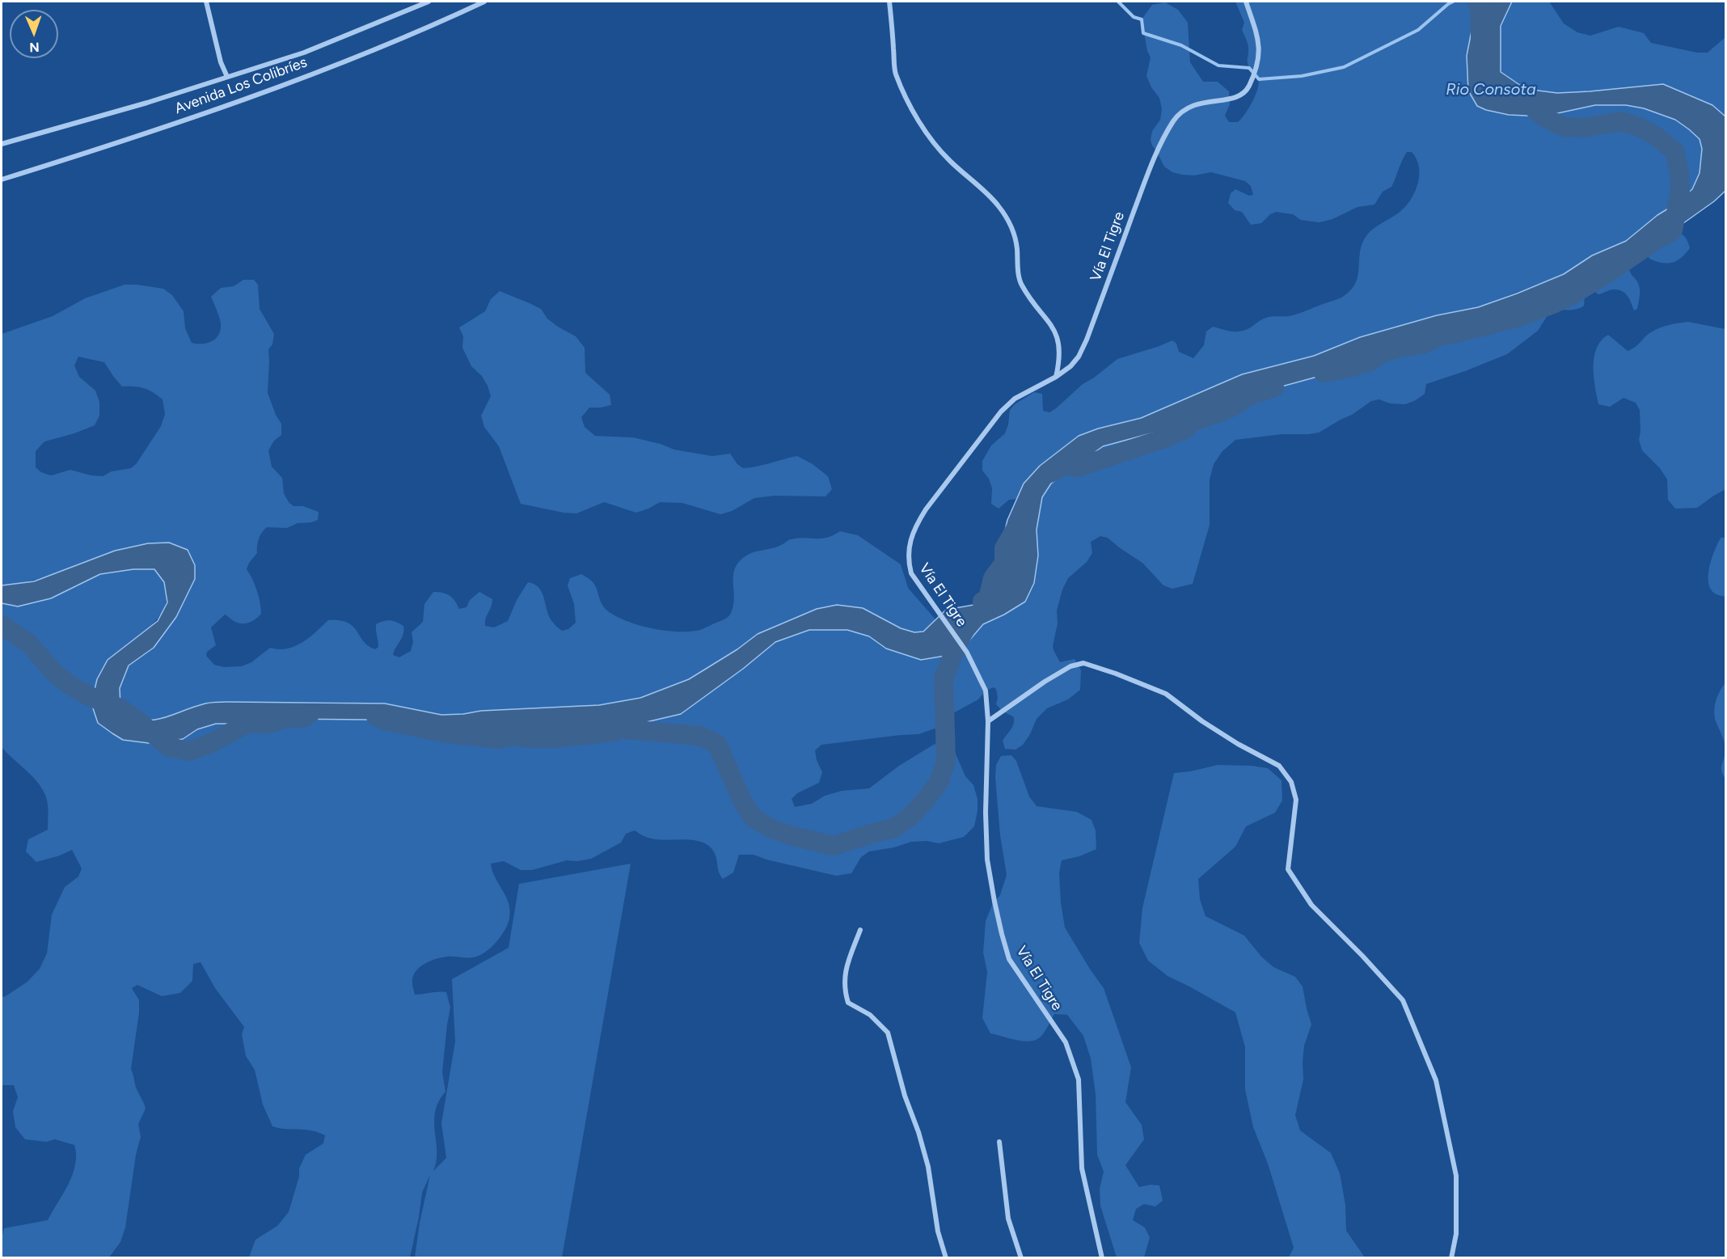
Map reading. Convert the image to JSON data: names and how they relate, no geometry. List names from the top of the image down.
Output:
{
  "streets": {
    "street": ["Avenida Los Colibríes", "Vía El Tigre"]
  },
  "water": ["Rio Consota"],
  "north": "bottom"
}
